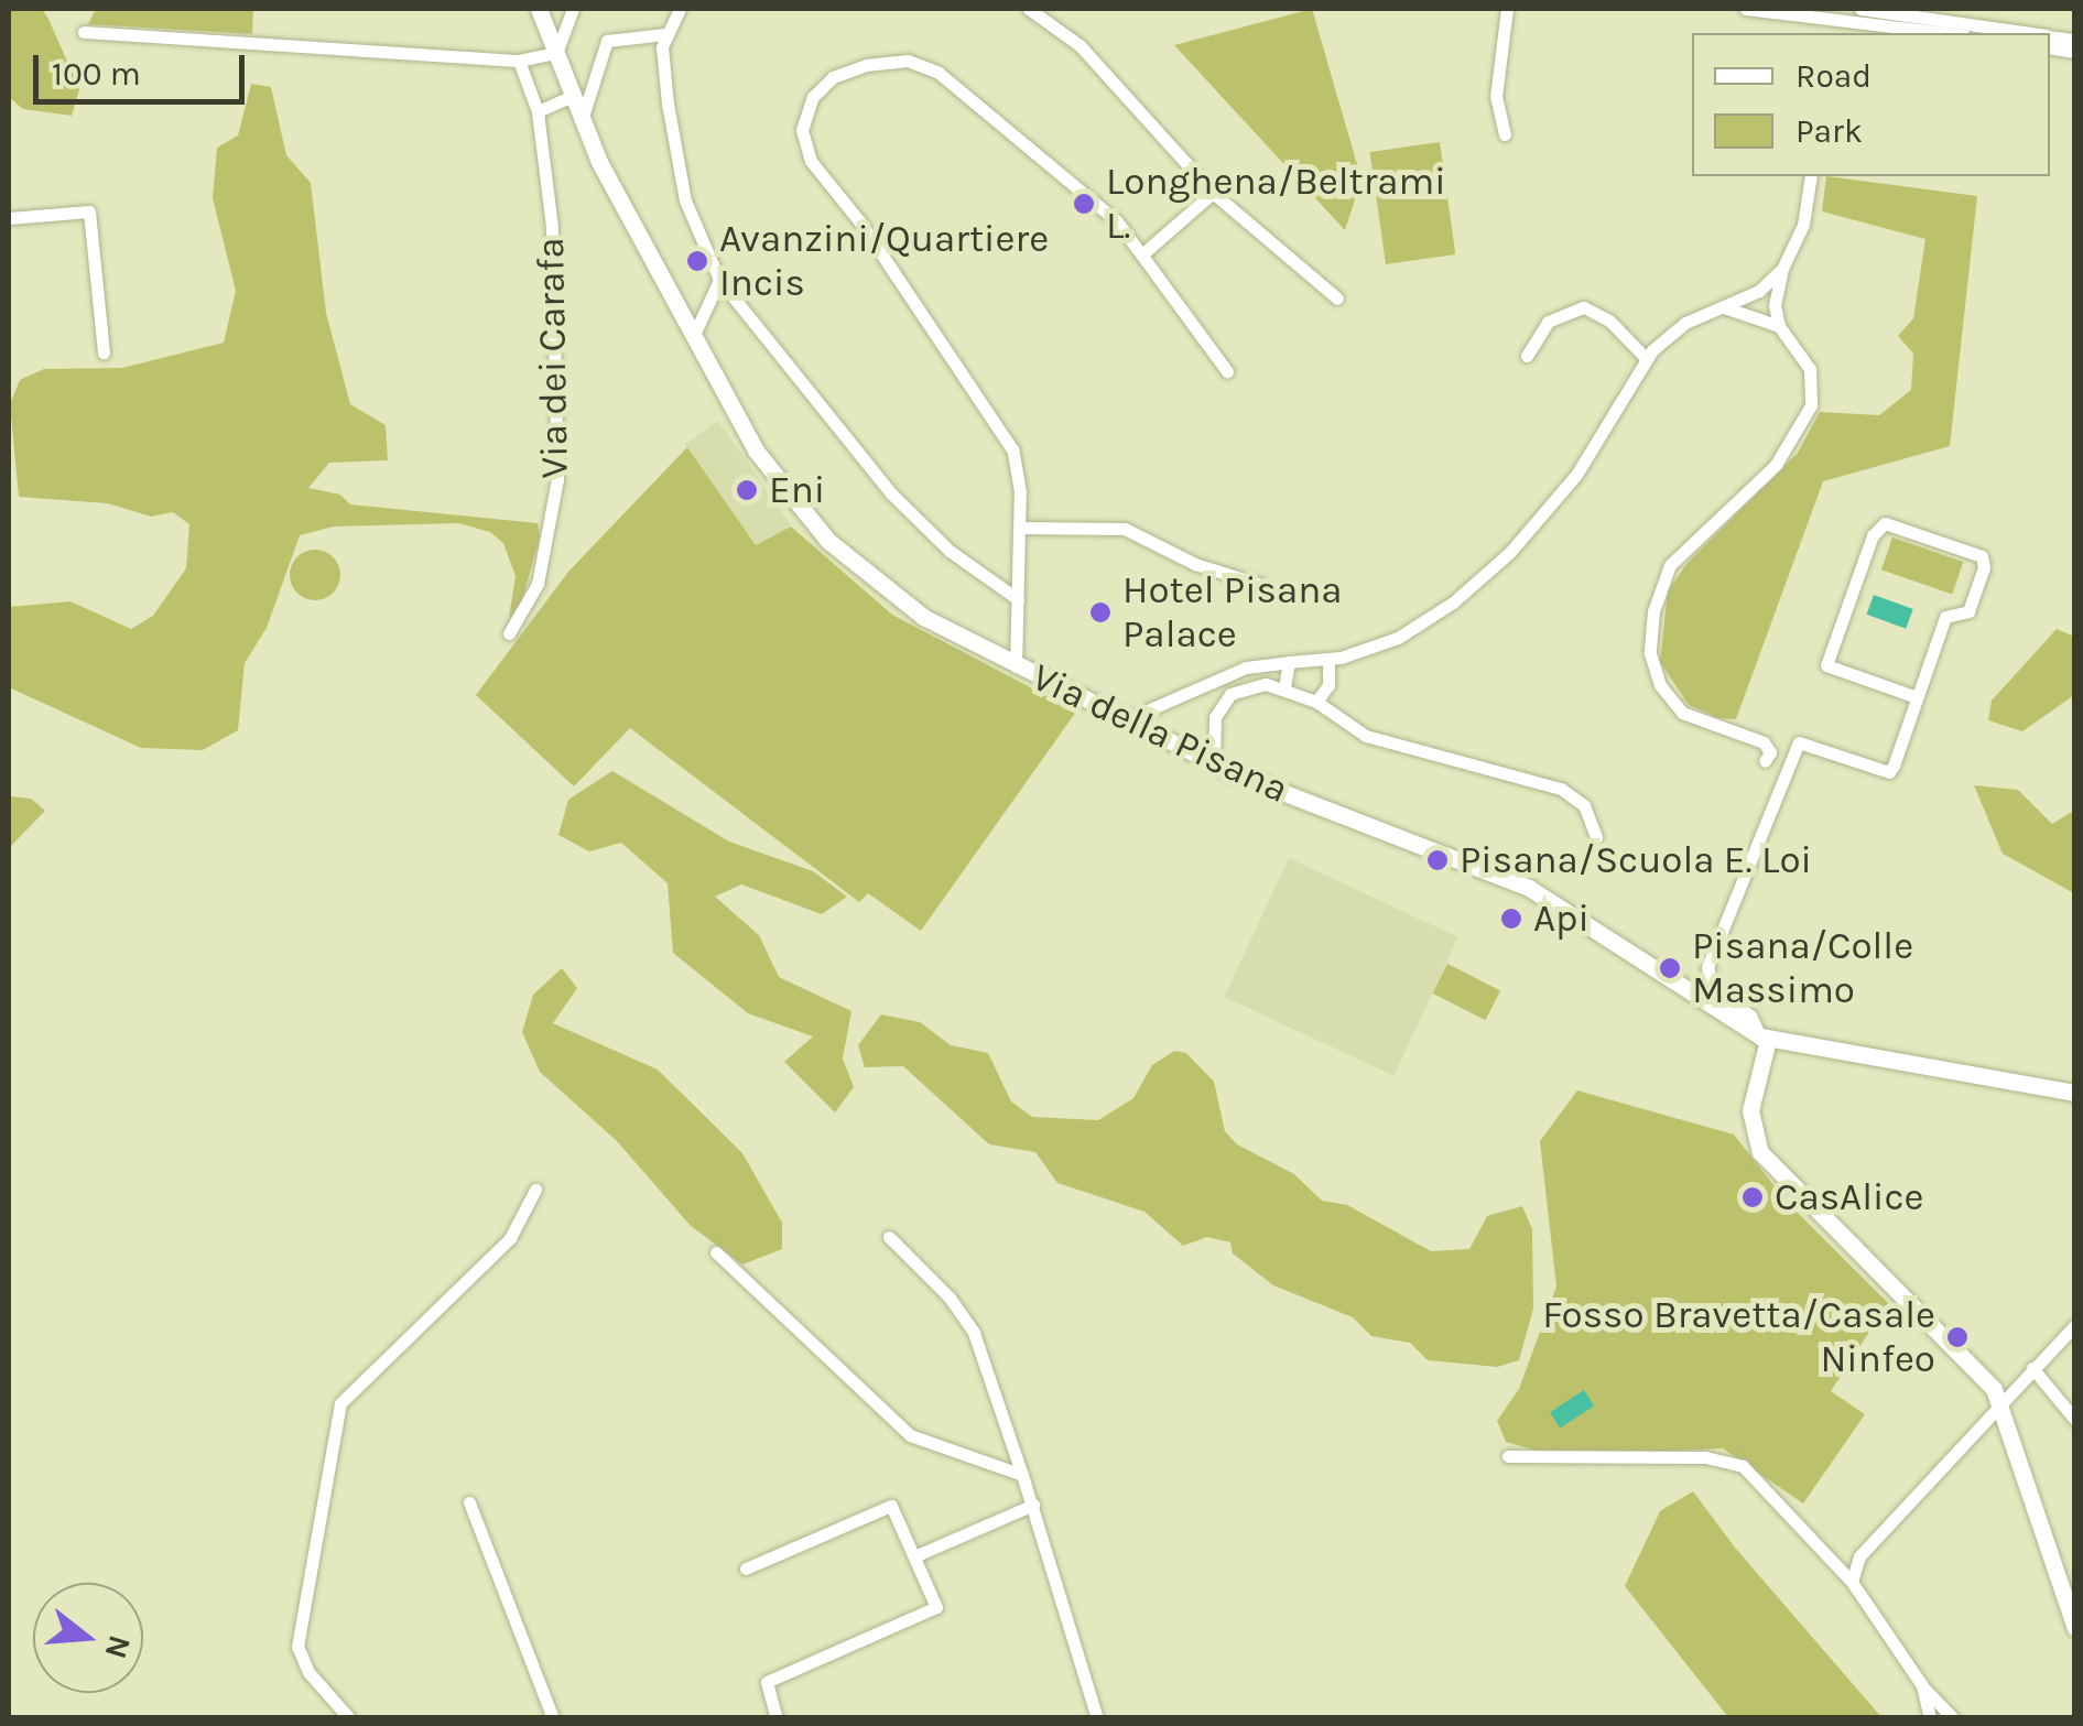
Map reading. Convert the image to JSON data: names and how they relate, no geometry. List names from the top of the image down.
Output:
{
  "streets": {
    "main road": ["Via della Pisana"],
    "street": ["Via dei Carafa"]
  },
  "places": [
    "Longhena/Beltrami L.",
    "Avanzini/Quartiere Incis",
    "Eni",
    "Hotel Pisana Palace",
    "Pisana/Scuola E. Loi",
    "Api",
    "Pisana/Colle Massimo",
    "CasAlice",
    "Fosso Bravetta/Casale Ninfeo"
  ],
  "legend": ["Road", "Park"],
  "scale_bar": "100 m",
  "north": "right"
}
